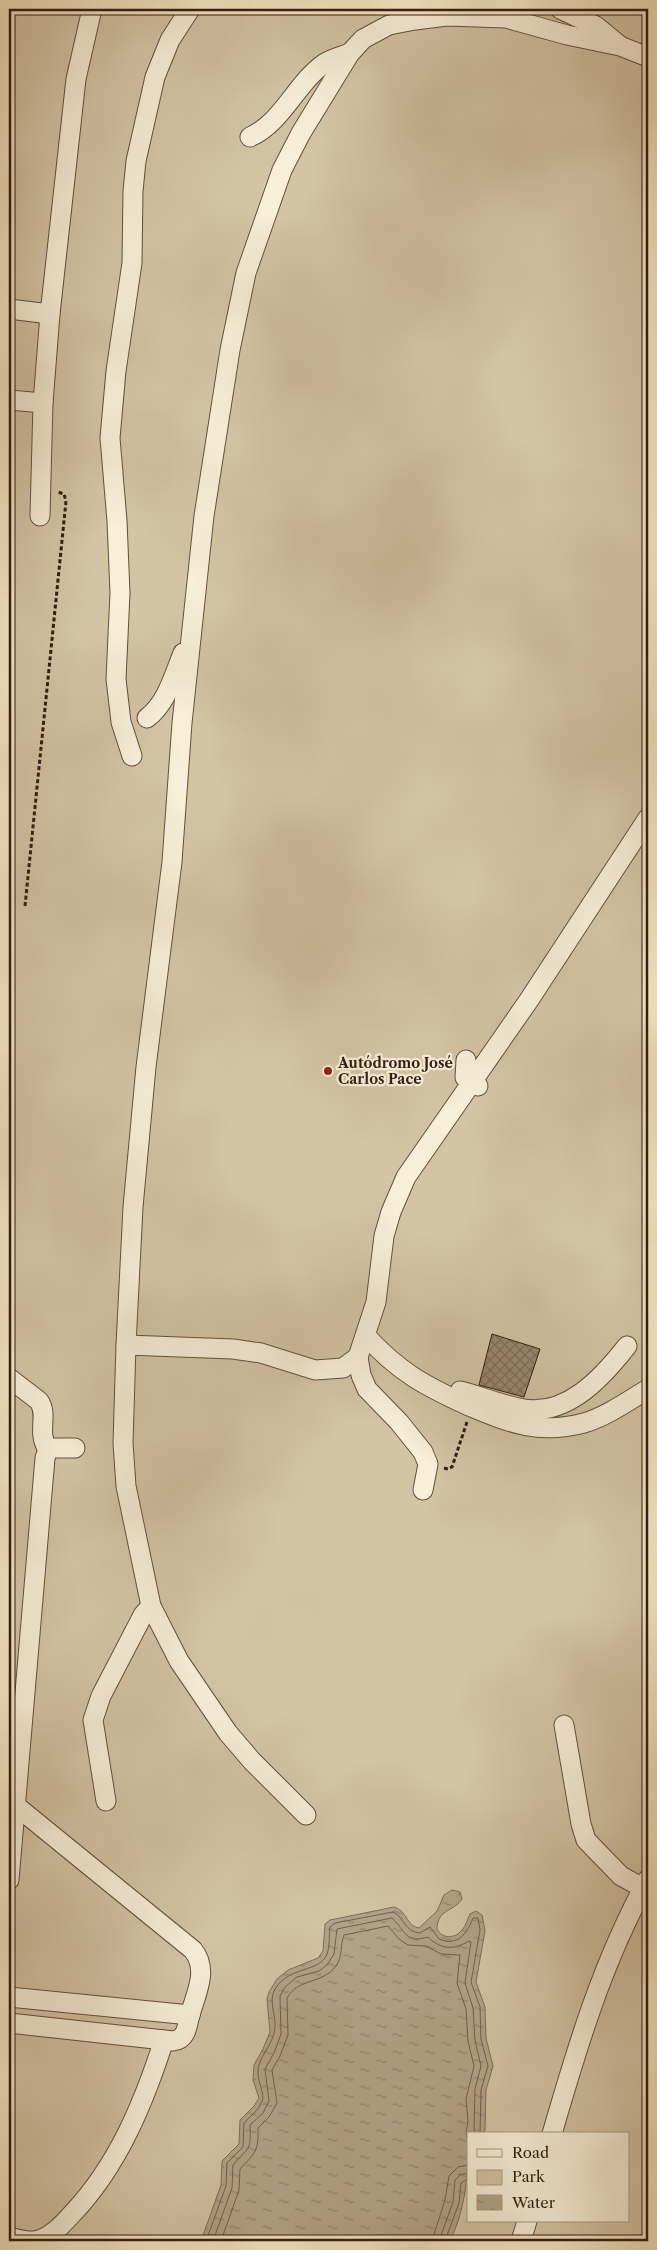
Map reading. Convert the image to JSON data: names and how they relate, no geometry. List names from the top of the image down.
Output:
{
  "places": ["Autódromo José Carlos Pace"],
  "legend": ["Road", "Park", "Water"]
}
